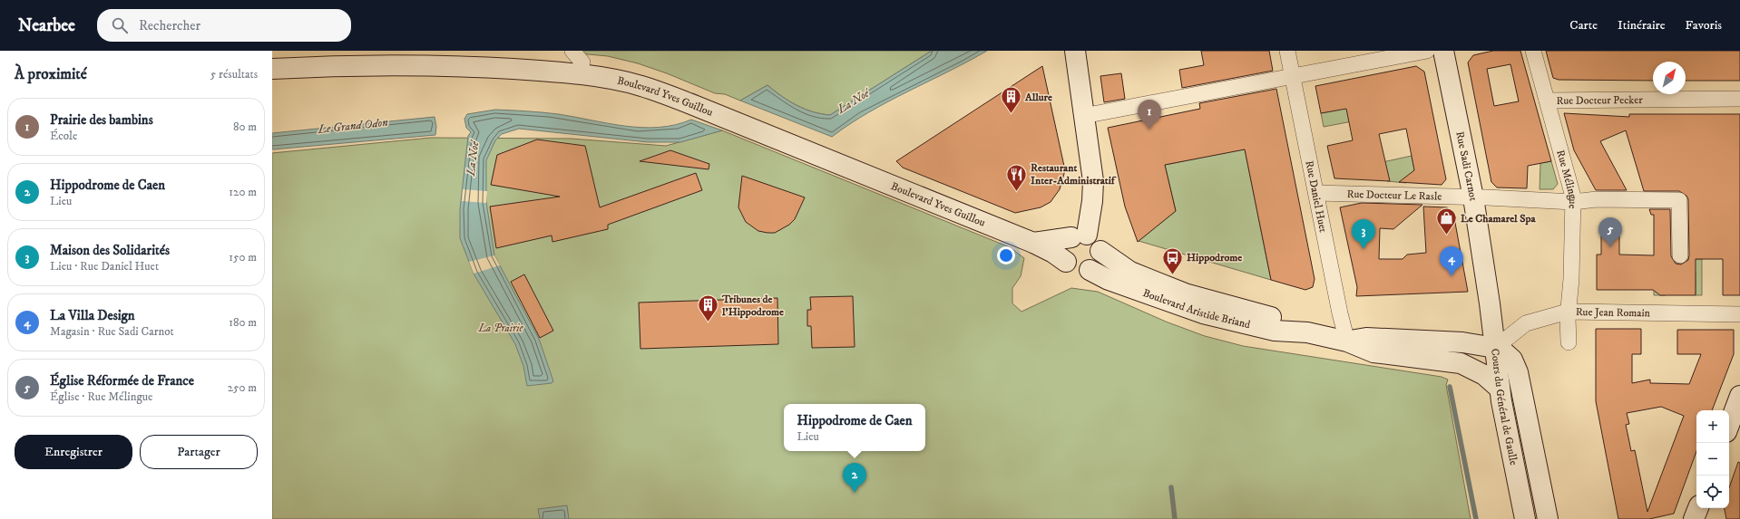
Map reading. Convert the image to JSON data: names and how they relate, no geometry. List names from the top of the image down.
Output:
{
  "streets": {
    "main road": [
      "Boulevard Yves Guillou",
      "Rue Sadi Carnot",
      "Boulevard Aristide Briand",
      "Cours du Général de Gaulle"
    ],
    "street": [
      "Rue Docteur Pecker",
      "Rue Mélingue",
      "Rue Docteur Le Rasle",
      "Rue Daniel Huet",
      "Rue Jean Romain"
    ]
  },
  "crossings": [
    ["Boulevard Yves Guillou", "Boulevard Aristide Briand"],
    ["Rue Docteur Pecker", "Rue Mélingue"],
    ["Rue Sadi Carnot", "Rue Docteur Le Rasle"],
    ["Rue Sadi Carnot", "Boulevard Aristide Briand"],
    ["Rue Sadi Carnot", "Rue Jean Romain"],
    ["Rue Sadi Carnot", "Cours du Général de Gaulle"],
    ["Rue Mélingue", "Rue Docteur Le Rasle"],
    ["Rue Mélingue", "Rue Jean Romain"],
    ["Rue Docteur Le Rasle", "Rue Daniel Huet"],
    ["Rue Daniel Huet", "Boulevard Aristide Briand"],
    ["Boulevard Aristide Briand", "Rue Jean Romain"],
    ["Boulevard Aristide Briand", "Cours du Général de Gaulle"],
    ["Rue Jean Romain", "Cours du Général de Gaulle"]
  ],
  "water": ["La Noé", "Le Grand Odon"],
  "parks": ["La Prairie"],
  "places": {
    "building": ["Allure", "Tribunes de l'Hippodrome"],
    "restaurant": ["Restaurant Inter-Administratif"],
    "shop": ["Le Chamarel Spa"],
    "bus stop": ["Hippodrome"]
  },
  "north": "top right",
  "page": {
    "header": "Nearbee",
    "search": "Rechercher",
    "nav": ["Carte", "Itinéraire", "Favoris"],
    "heading": ["À proximité", "5 résultats"],
    "list": [
      {
        "mark": "1",
        "name": "Prairie des bambins",
        "note": "École",
        "value": "80 m"
      },
      {
        "mark": "2",
        "name": "Hippodrome de Caen",
        "note": "Lieu",
        "value": "120 m"
      },
      {
        "mark": "3",
        "name": "Maison des Solidarités",
        "note": "Lieu · Rue Daniel Huet",
        "value": "150 m"
      },
      {
        "mark": "4",
        "name": "La Villa Design",
        "note": "Magasin · Rue Sadi Carnot",
        "value": "180 m"
      },
      {
        "mark": "5",
        "name": "Église Réformée de France",
        "note": "Église · Rue Mélingue",
        "value": "250 m"
      }
    ],
    "pins": [
      "1",
      "5",
      "3",
      "4",
      "2"
    ],
    "popup": ["Hippodrome de Caen", "Lieu"],
    "map_buttons": ["+", "−"],
    "buttons": ["Enregistrer", "Partager"]
  }
}
